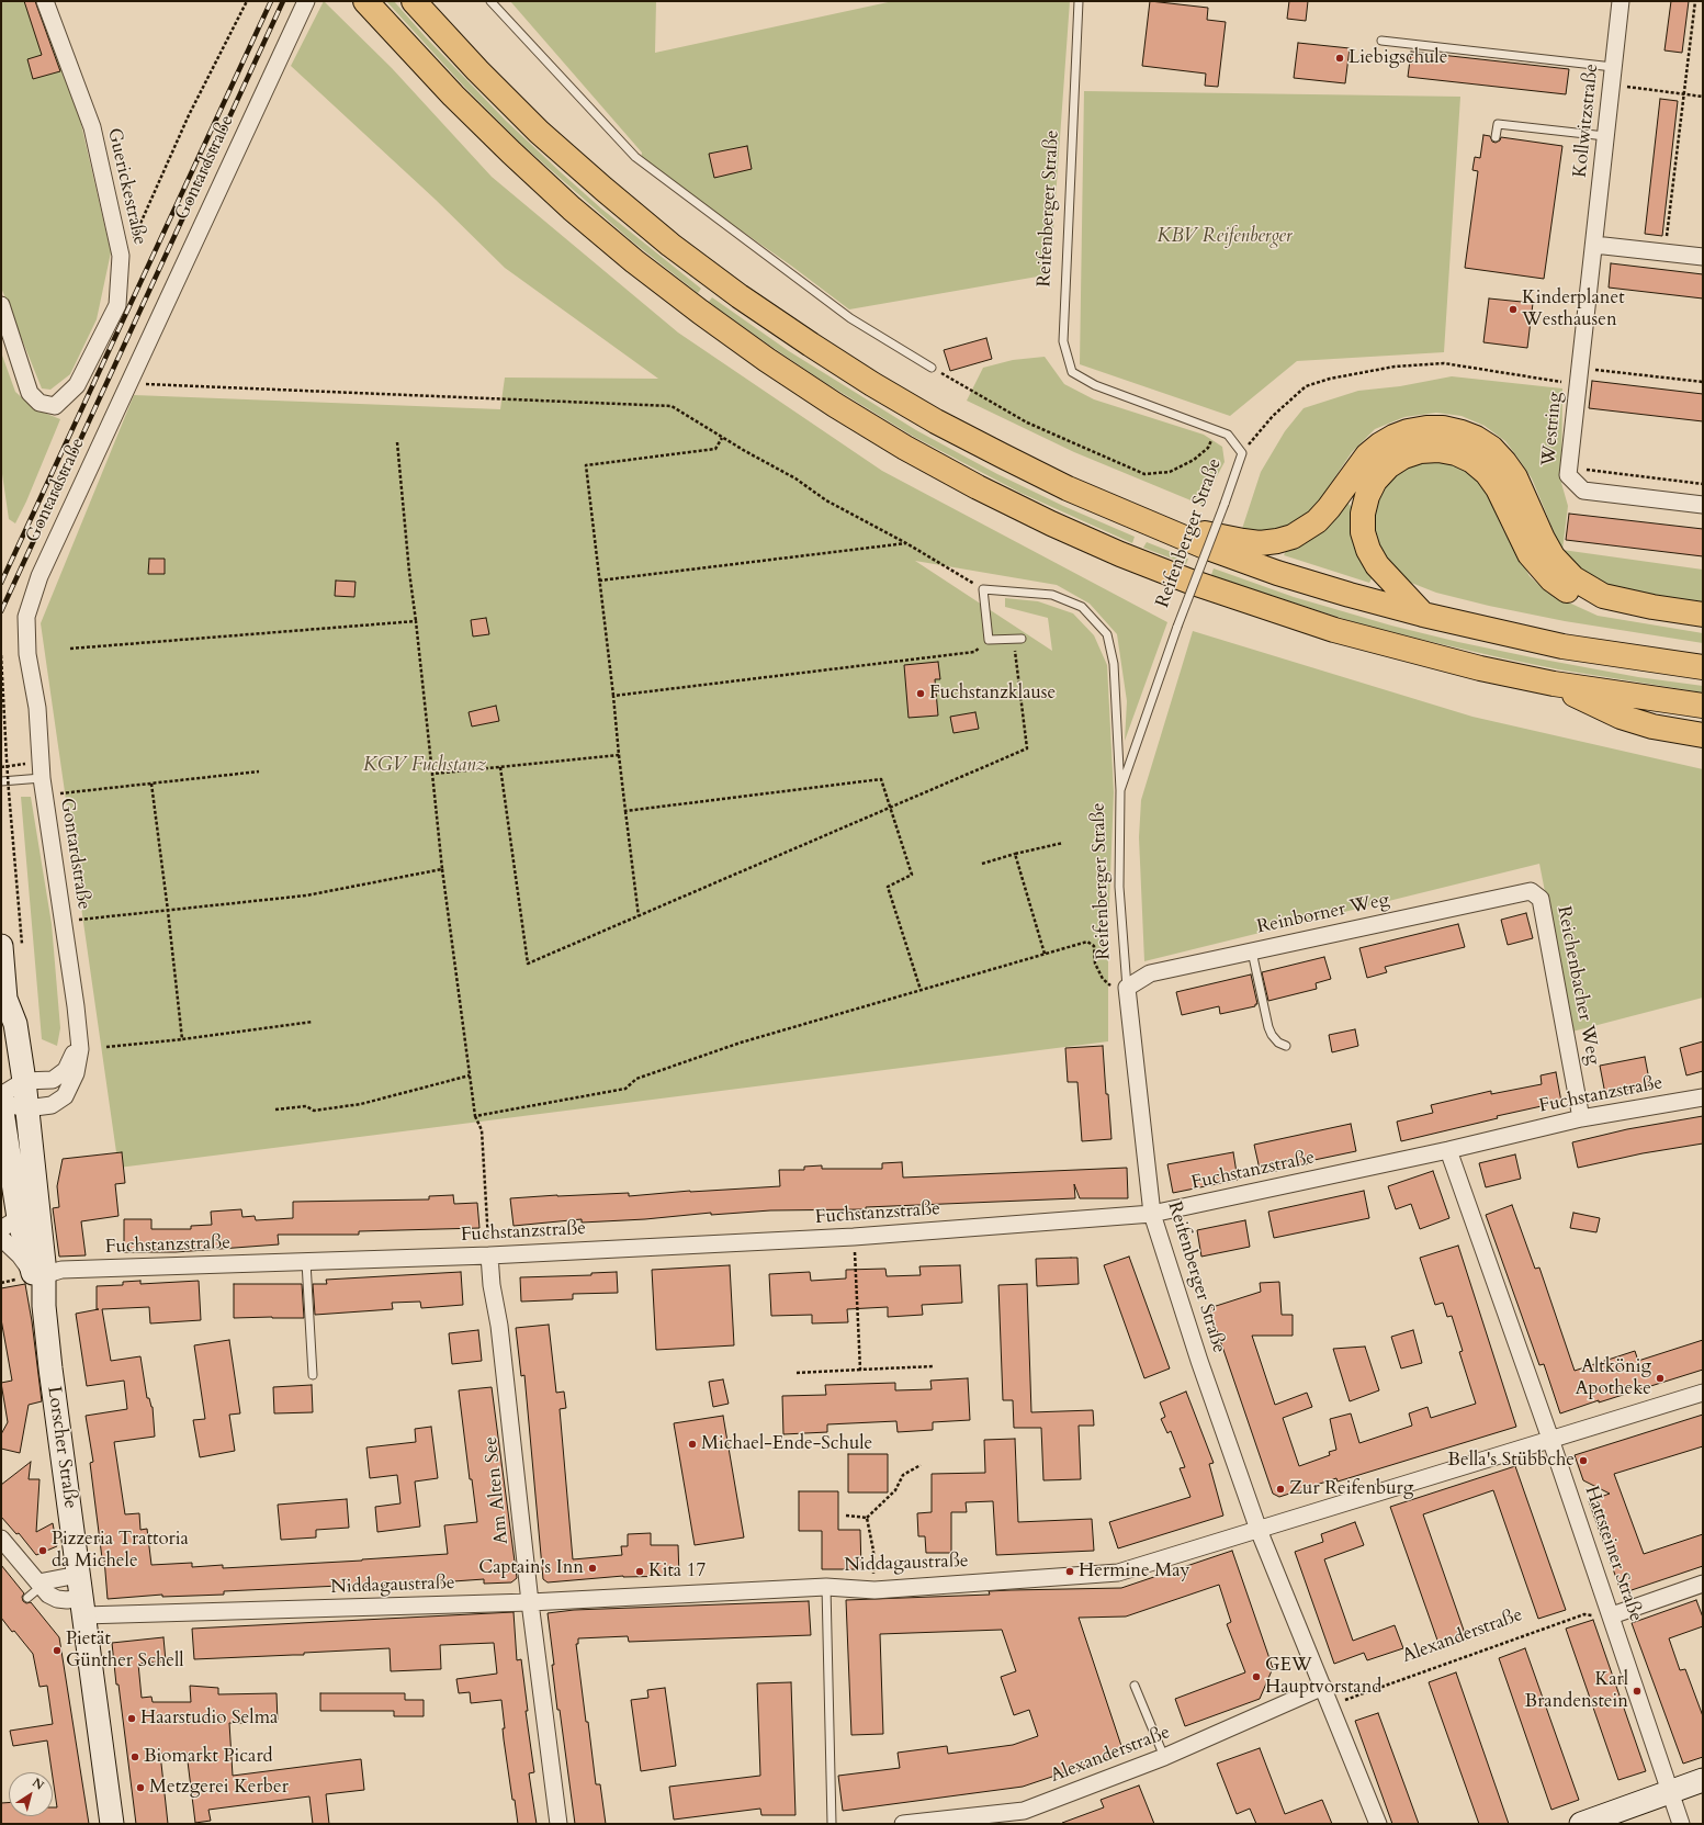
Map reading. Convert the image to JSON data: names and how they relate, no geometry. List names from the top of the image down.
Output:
{
  "streets": {
    "main road": ["Lorscher Straße"],
    "street": [
      "Kollwitzstraße",
      "Gontardstraße",
      "Guerickestraße",
      "Reifenberger Straße",
      "Westring",
      "Reinborner Weg",
      "Reichenbacher Weg",
      "Fuchstanzstraße",
      "Am Alten See",
      "Hattsteiner Straße",
      "Niddagaustraße",
      "Alexanderstraße"
    ]
  },
  "crossings": [
    ["Kollwitzstraße", "Westring"],
    ["Gontardstraße", "Lorscher Straße"],
    ["Reifenberger Straße", "Reinborner Weg"],
    ["Reifenberger Straße", "Fuchstanzstraße"],
    ["Reifenberger Straße", "Niddagaustraße"],
    ["Reifenberger Straße", "Alexanderstraße"],
    ["Reinborner Weg", "Reichenbacher Weg"],
    ["Reichenbacher Weg", "Fuchstanzstraße"],
    ["Fuchstanzstraße", "Lorscher Straße"],
    ["Fuchstanzstraße", "Am Alten See"],
    ["Fuchstanzstraße", "Hattsteiner Straße"],
    ["Lorscher Straße", "Niddagaustraße"],
    ["Am Alten See", "Niddagaustraße"],
    ["Hattsteiner Straße", "Niddagaustraße"]
  ],
  "parks": ["KBV Reifenberger", "KGV Fuchstanz"],
  "places": [
    "Liebigschule",
    "Kinderplanet Westhausen",
    "Fuchstanzklause",
    "Altkönig Apotheke",
    "Michael-Ende-Schule",
    "Bella's Stübbche",
    "Zur Reifenburg",
    "Pizzeria Trattoria da Michele",
    "Captain's Inn",
    "Kita 17",
    "Hermine May",
    "Pietät Günther Schell",
    "GEW Hauptvorstand",
    "Karl Brandenstein",
    "Haarstudio Selma",
    "Biomarkt Picard",
    "Metzgerei Kerber"
  ],
  "north": "top right"
}
